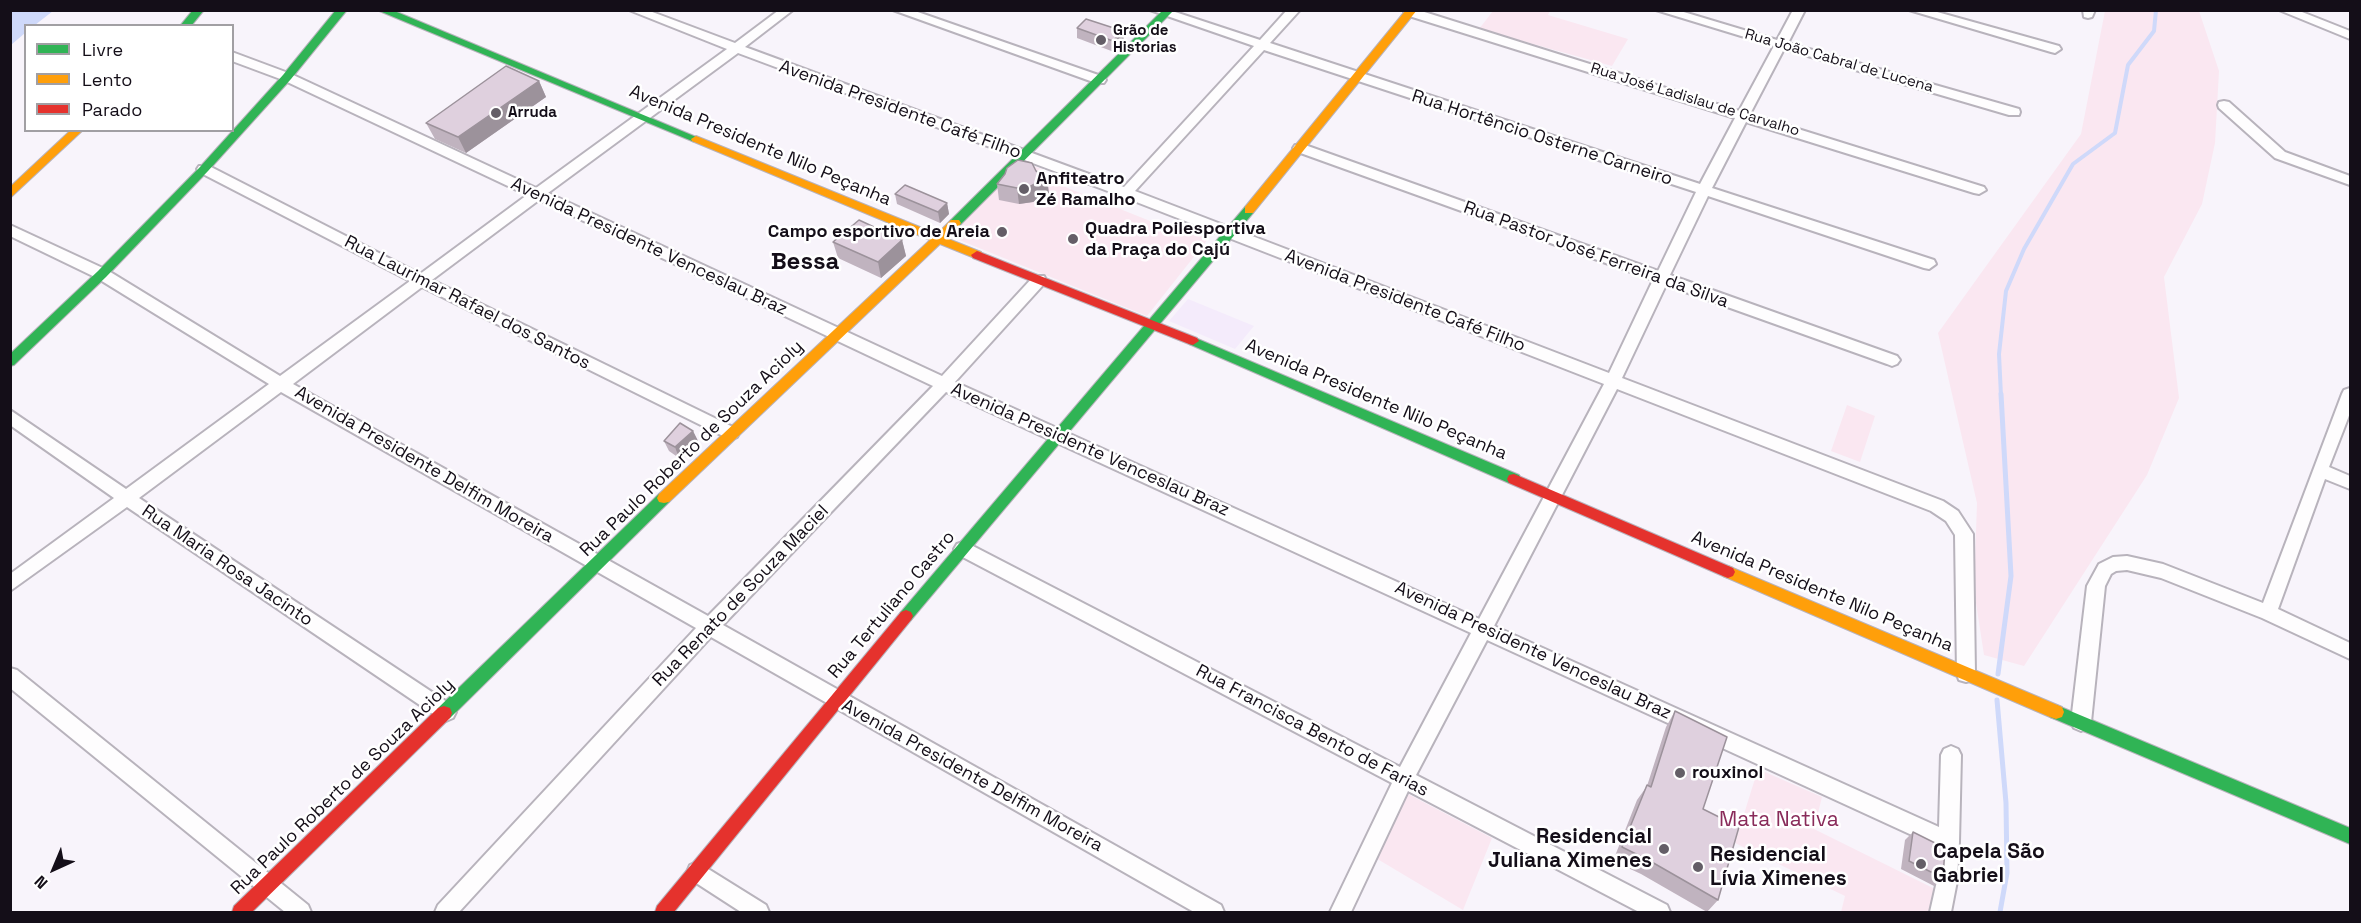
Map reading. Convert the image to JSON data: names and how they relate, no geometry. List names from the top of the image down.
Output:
{
  "streets": {
    "main road": ["Avenida Presidente Nilo Peçanha", "Rua Paulo Roberto de Souza Acioly", "Rua Tertuliano Castro"],
    "street": [
      "Rua João Cabral de Lucena",
      "Rua José Ladislau de Carvalho",
      "Avenida Presidente Café Filho",
      "Rua Hortêncio Osterne Carneiro",
      "Avenida Presidente Venceslau Braz",
      "Rua Pastor José Ferreira da Silva",
      "Rua Laurimar Rafael dos Santos",
      "Avenida Presidente Delfim Moreira",
      "Rua Maria Rosa Jacinto",
      "Rua Renato de Souza Maciel",
      "Rua Francisca Bento de Farias"
    ]
  },
  "crossings": [
    ["Rua José Ladislau de Carvalho", "Rua Tertuliano Castro"],
    ["Avenida Presidente Café Filho", "Avenida Presidente Nilo Peçanha"],
    ["Avenida Presidente Café Filho", "Rua Paulo Roberto de Souza Acioly"],
    ["Avenida Presidente Café Filho", "Rua Tertuliano Castro"],
    ["Rua Hortêncio Osterne Carneiro", "Rua Paulo Roberto de Souza Acioly"],
    ["Rua Hortêncio Osterne Carneiro", "Rua Tertuliano Castro"],
    ["Avenida Presidente Nilo Peçanha", "Rua Paulo Roberto de Souza Acioly"],
    ["Avenida Presidente Nilo Peçanha", "Rua Renato de Souza Maciel"],
    ["Avenida Presidente Nilo Peçanha", "Rua Tertuliano Castro"],
    ["Avenida Presidente Venceslau Braz", "Rua Paulo Roberto de Souza Acioly"],
    ["Avenida Presidente Venceslau Braz", "Rua Renato de Souza Maciel"],
    ["Avenida Presidente Venceslau Braz", "Rua Tertuliano Castro"],
    ["Rua Pastor José Ferreira da Silva", "Rua Tertuliano Castro"],
    ["Rua Laurimar Rafael dos Santos", "Rua Paulo Roberto de Souza Acioly"],
    ["Rua Paulo Roberto de Souza Acioly", "Avenida Presidente Delfim Moreira"],
    ["Rua Paulo Roberto de Souza Acioly", "Rua Maria Rosa Jacinto"],
    ["Avenida Presidente Delfim Moreira", "Rua Renato de Souza Maciel"],
    ["Avenida Presidente Delfim Moreira", "Rua Tertuliano Castro"],
    ["Rua Tertuliano Castro", "Rua Francisca Bento de Farias"]
  ],
  "districts": ["Bessa"],
  "parks": ["Mata Nativa"],
  "places": [
    "Grão de Historias",
    "Arruda",
    "Anfiteatro Zé Ramalho",
    "Campo esportivo de Areia",
    "Quadra Poilesportiva da Praça do Cajú",
    "rouxinol",
    "Residencial Juliana Ximenes",
    "Capela São Gabriel",
    "Residencial Lívia Ximenes"
  ],
  "legend": ["Livre", "Lento", "Parado"],
  "north": "bottom left"
}
